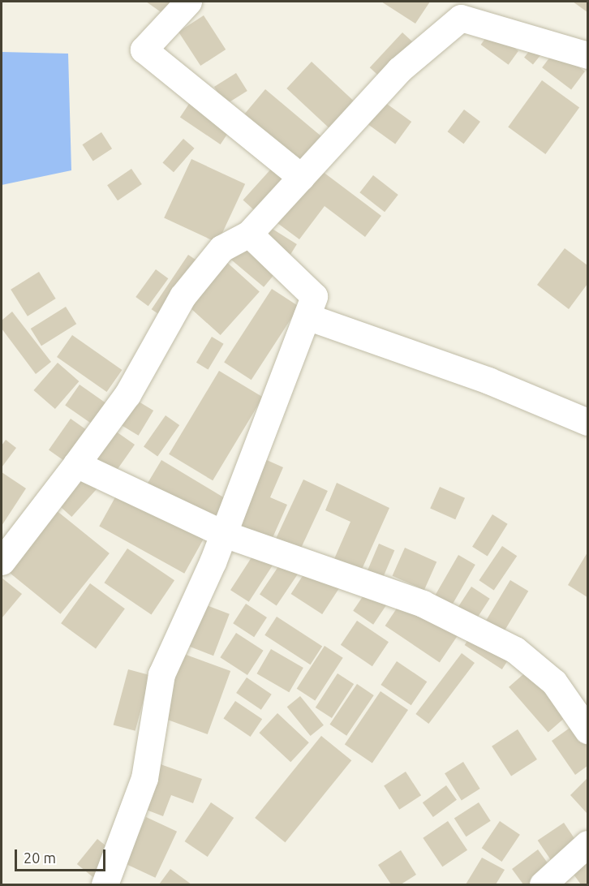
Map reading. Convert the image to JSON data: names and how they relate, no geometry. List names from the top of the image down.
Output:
{
  "scale_bar": "20 m"
}
